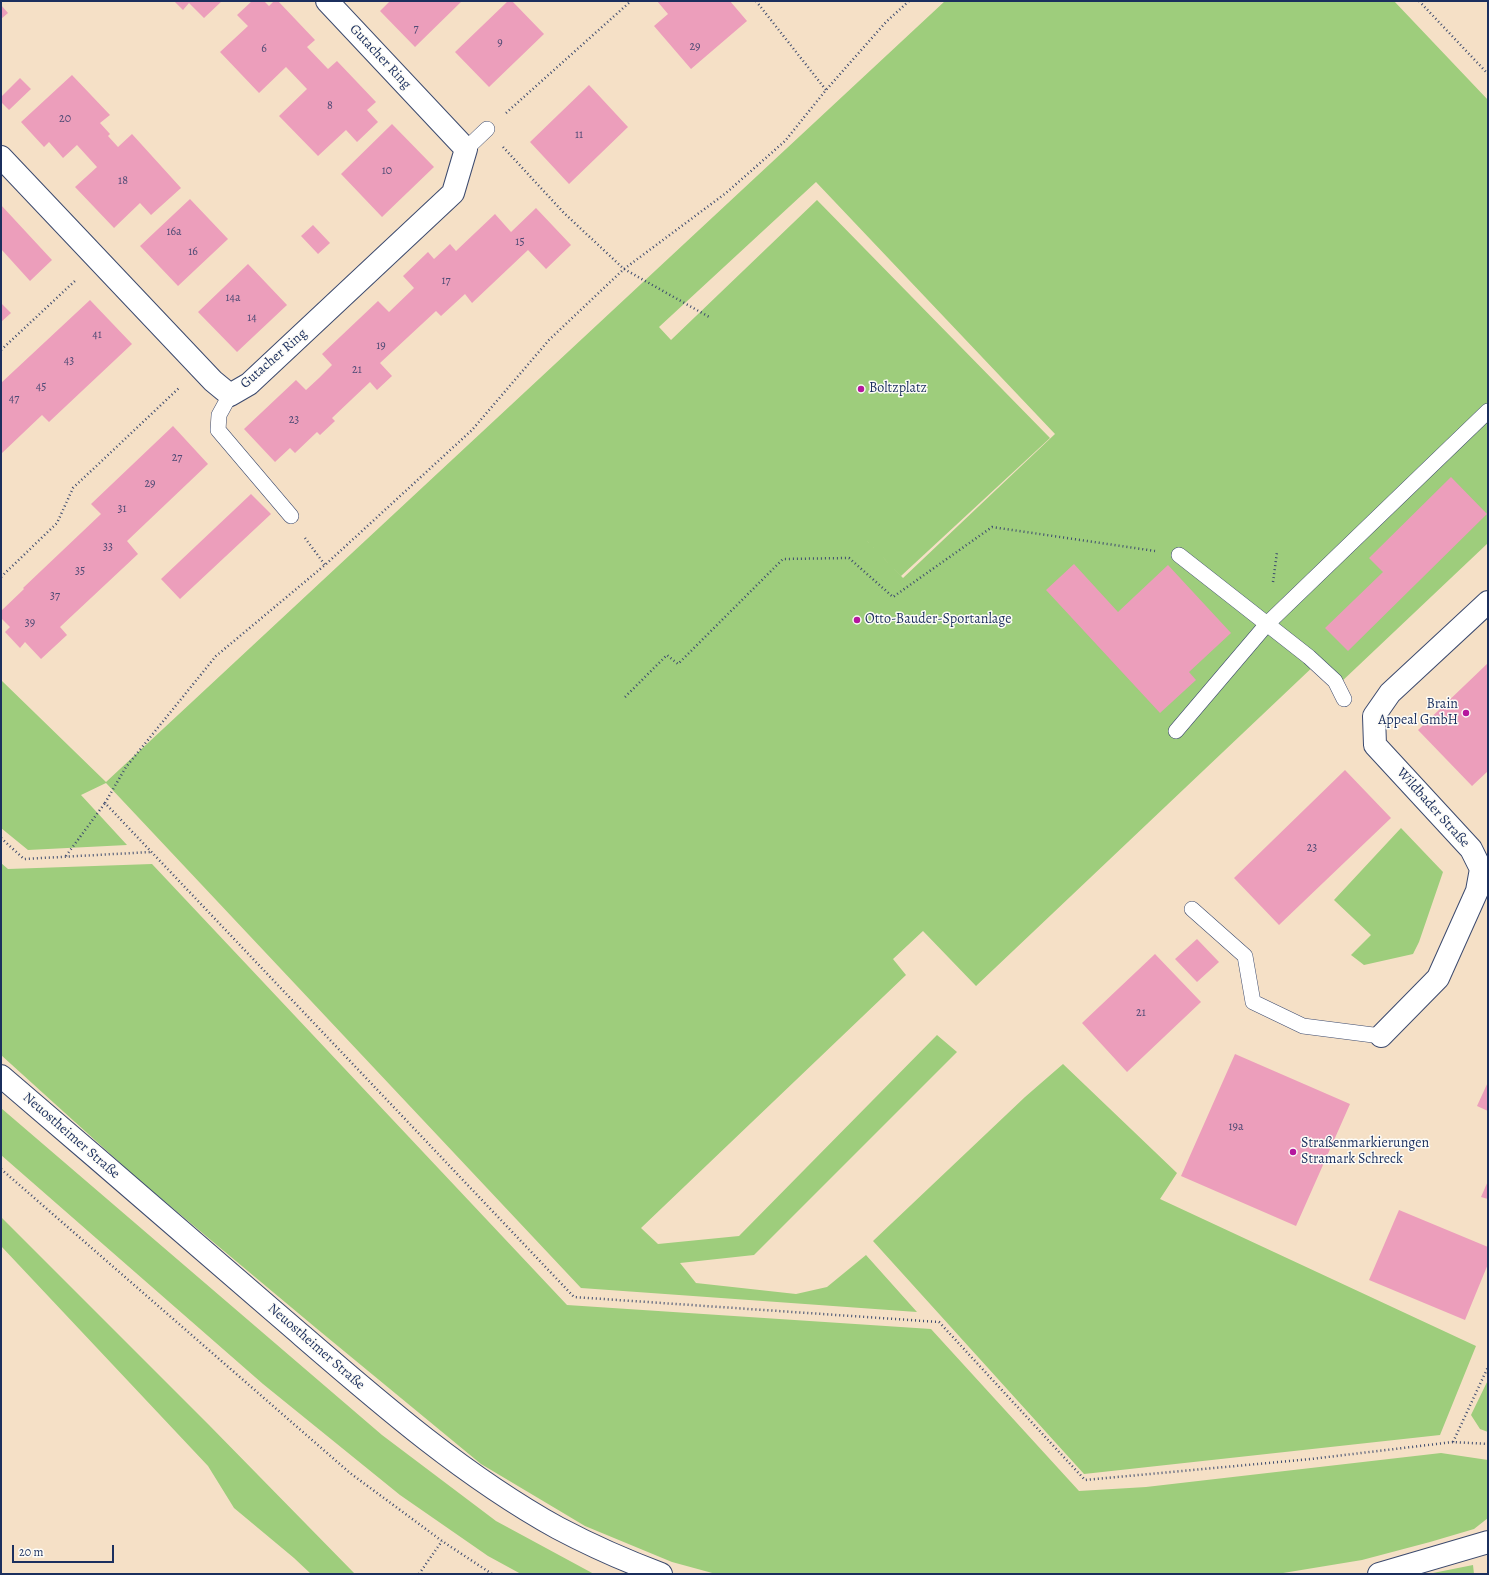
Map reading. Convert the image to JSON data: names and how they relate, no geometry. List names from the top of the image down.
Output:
{
  "streets": {
    "street": ["Gutacher Ring", "Wildbader Straße", "Neuostheimer Straße"]
  },
  "places": [
    "Boltzplatz",
    "Otto-Bauder-Sportanlage",
    "Brain Appeal GmbH",
    "Straßenmarkierungen Stramark Schreck"
  ],
  "house_numbers": [
    "7",
    "9",
    "29",
    "6",
    "8",
    "20",
    "11",
    "10",
    "18",
    "16a",
    "15",
    "16",
    "17",
    "14a",
    "14",
    "41",
    "19",
    "43",
    "21",
    "45",
    "47",
    "23",
    "27",
    "29",
    "31",
    "33",
    "35",
    "37",
    "39",
    "23",
    "21",
    "19a"
  ],
  "scale_bar": "20 m"
}
